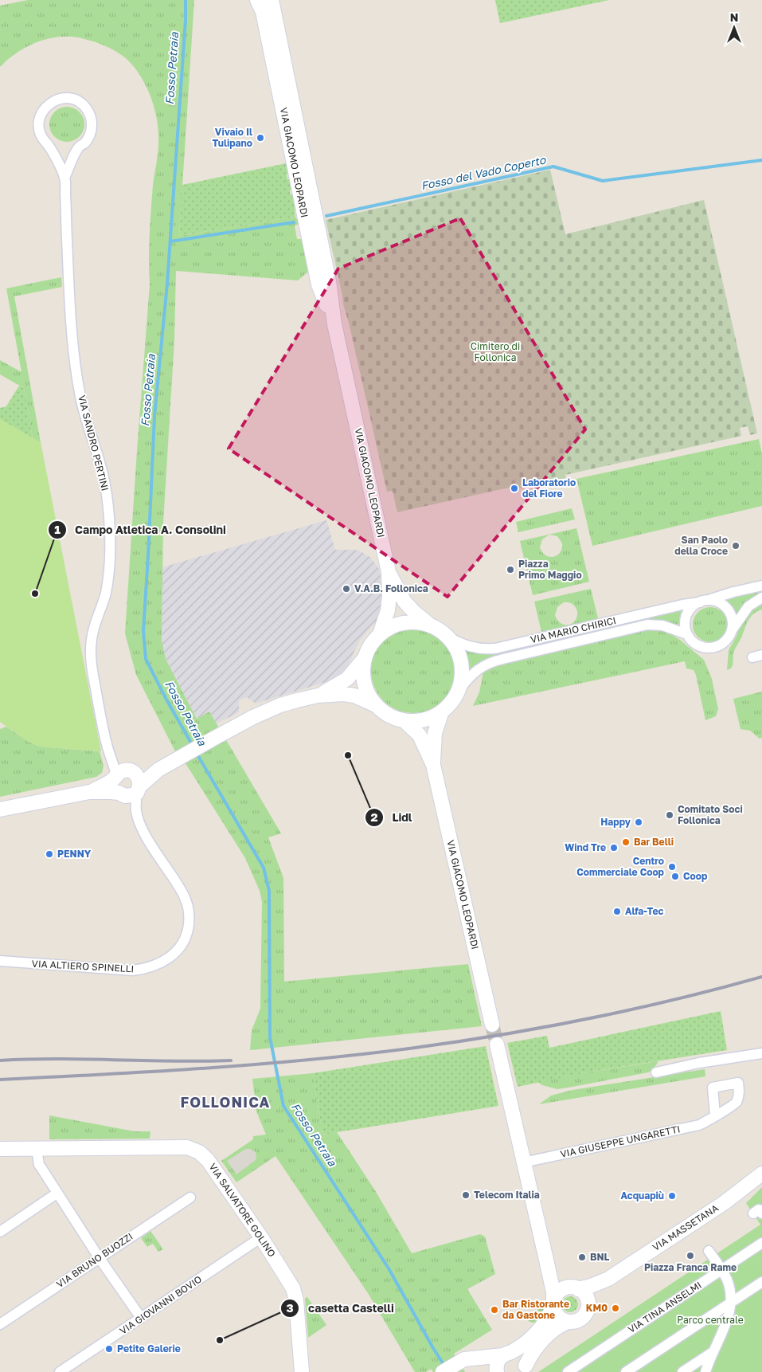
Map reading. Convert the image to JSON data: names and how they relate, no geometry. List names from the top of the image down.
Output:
{
  "streets": {
    "main road": ["VIA GIACOMO LEOPARDI", "VIA SALVATORE GOLINO", "VIA MASSETANA"],
    "street": [
      "VIA SANDRO PERTINI",
      "VIA MARIO CHIRICI",
      "VIA ALTIERO SPINELLI",
      "VIA GIUSEPPE UNGARETTI",
      "VIA BRUNO BUOZZI",
      "VIA GIOVANNI BOVIO",
      "VIA TINA ANSELMI"
    ]
  },
  "crossings": [
    ["VIA GIACOMO LEOPARDI", "VIA MARIO CHIRICI"],
    ["VIA SANDRO PERTINI", "VIA ALTIERO SPINELLI"],
    ["VIA SALVATORE GOLINO", "VIA GIOVANNI BOVIO"]
  ],
  "districts": ["FOLLONICA"],
  "water": ["Fosso Petraia", "Fosso del Vado Coperto"],
  "parks": ["Cimitero di Follonica", "Parco centrale"],
  "places": [
    "Vivaio Il Tulipano",
    "Laboratorio del Fiore",
    "San Paolo della Croce",
    "Piazza Primo Maggio",
    "V.A.B. Follonica",
    "Campo Atletica A. Consolini",
    "Lidl",
    "Comitato Soci Follonica",
    "Happy",
    "Bar Belli",
    "Wind Tre",
    "PENNY",
    "Centro Commerciale Coop",
    "Coop",
    "Alfa-Tec",
    "Telecom Italia",
    "Acquapiù",
    "Piazza Franca Rame",
    "BNL",
    "KM0",
    "Bar Ristorante da Gastone",
    "casetta Castelli",
    "Petite Galerie"
  ],
  "north": "top"
}
